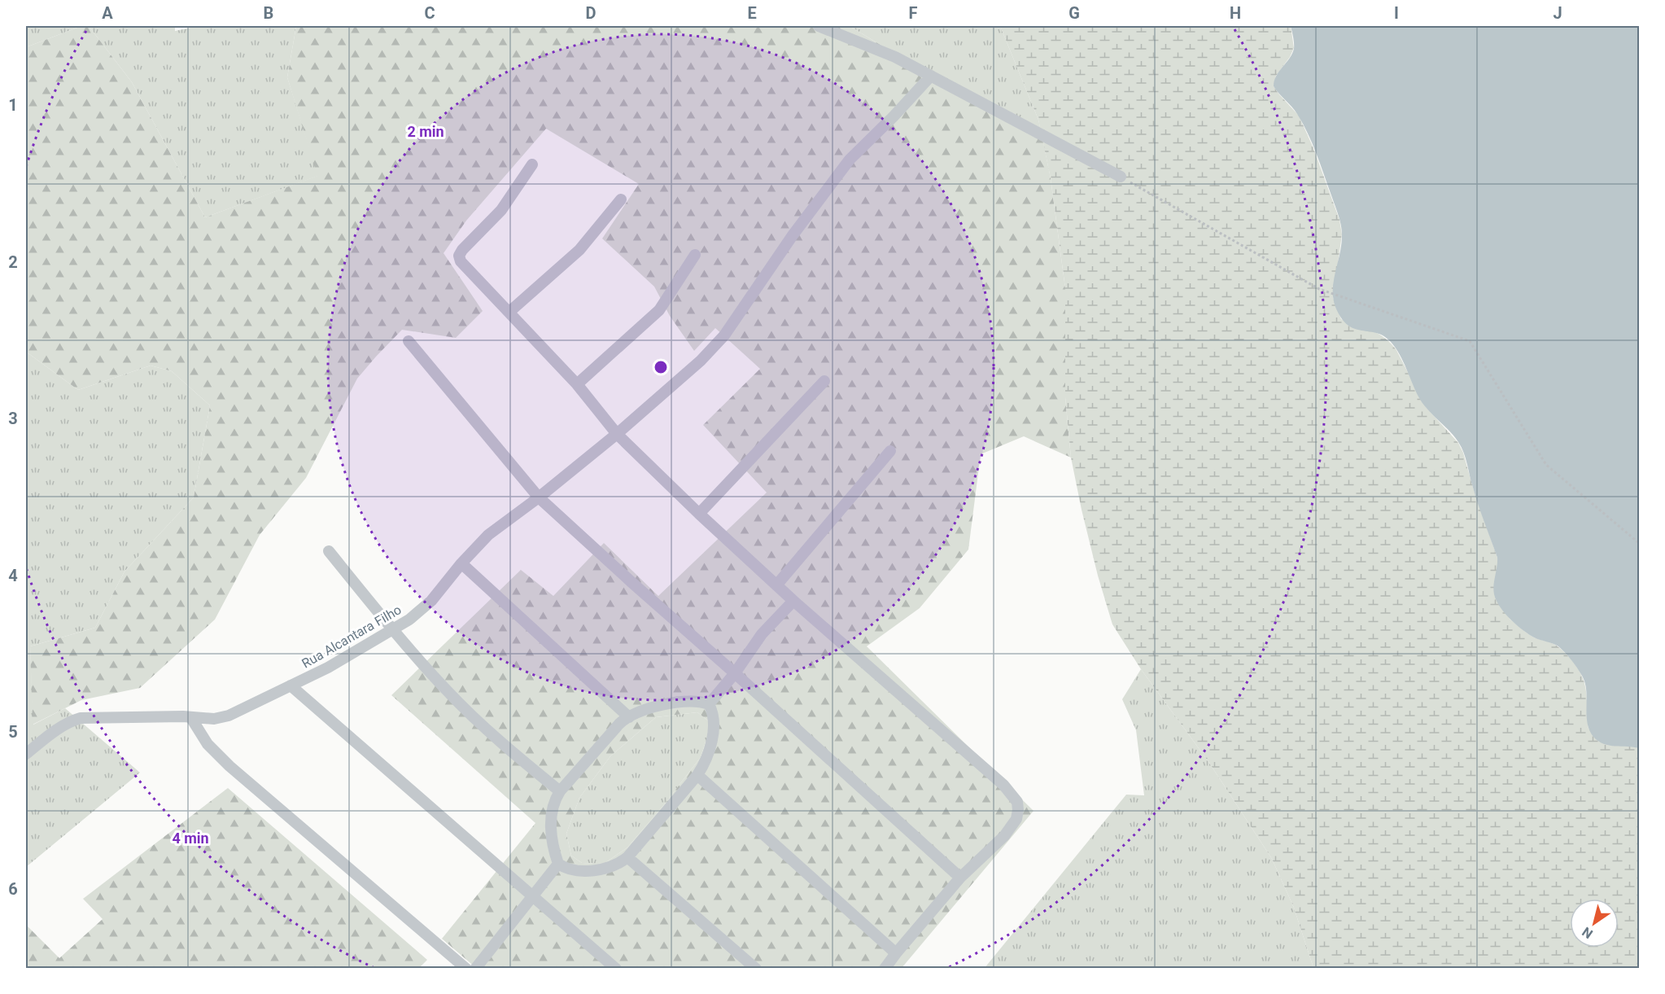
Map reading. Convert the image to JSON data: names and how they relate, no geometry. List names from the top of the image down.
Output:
{
  "streets": {
    "street": ["Rua Alcantara Filho"]
  },
  "north": "bottom left",
  "grid": {
    "columns": [
      "A",
      "B",
      "C",
      "D",
      "E",
      "F",
      "G",
      "H",
      "I",
      "J"
    ],
    "rows": [
      "1",
      "2",
      "3",
      "4",
      "5",
      "6"
    ]
  },
  "rings": ["2 min", "4 min"]
}
